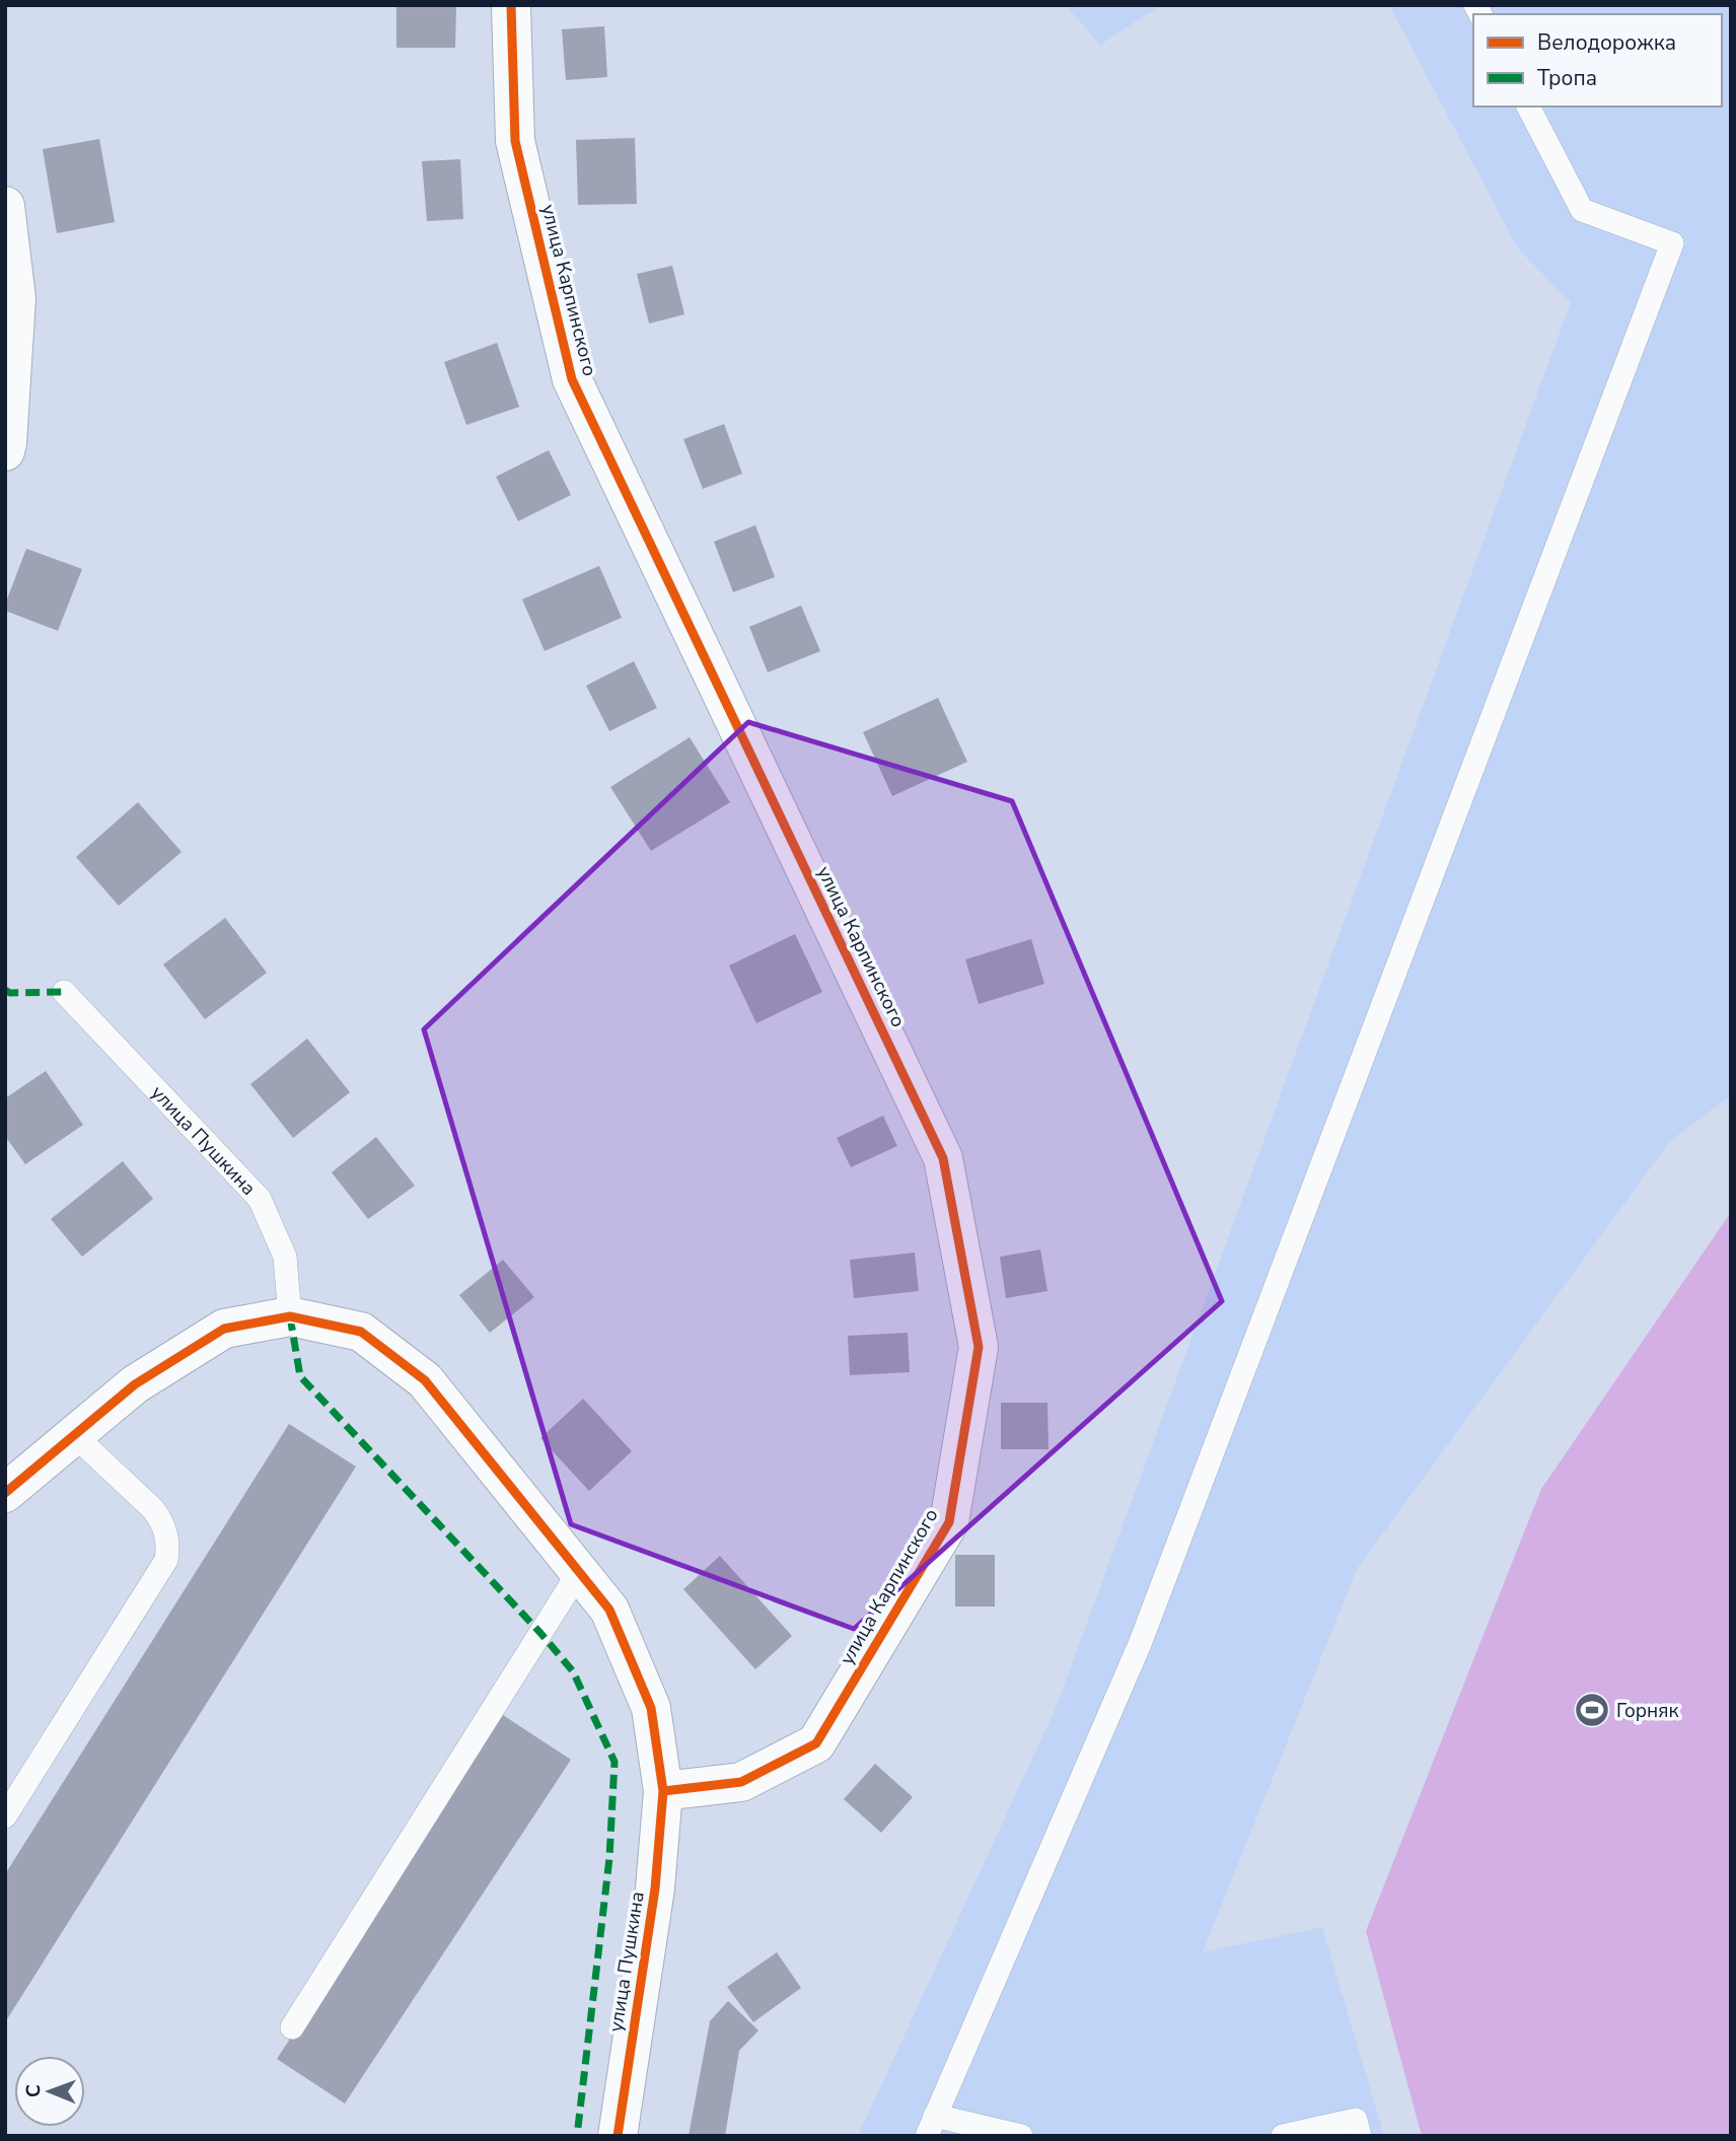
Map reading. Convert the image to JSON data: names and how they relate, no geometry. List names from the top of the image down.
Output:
{
  "streets": {
    "street": ["улица Карпинского", "улица Пушкина"]
  },
  "crossings": [
    ["улица Карпинского", "улица Пушкина"]
  ],
  "places": {
    "sports": ["Горняк"]
  },
  "legend": ["Велодорожка", "Тропа"],
  "north": "left"
}
